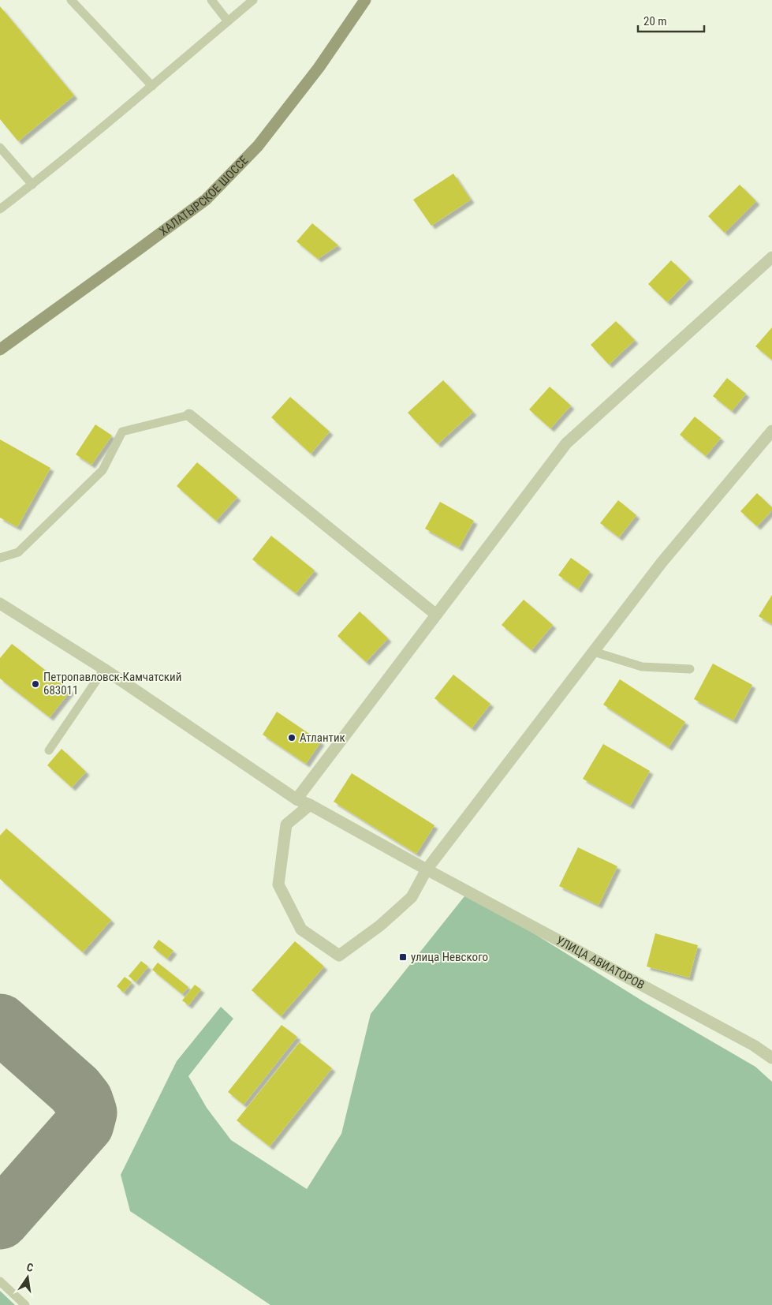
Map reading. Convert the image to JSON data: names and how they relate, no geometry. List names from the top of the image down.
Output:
{
  "streets": {
    "street": ["ХАЛАТЫРСКОЕ ШОССЕ", "УЛИЦА АВИАТОРОВ"]
  },
  "places": {
    "other": ["Петропавловск-Камчатский 683011", "Атлантик"],
    "transit": ["улица Невского"]
  },
  "scale_bar": "20 m",
  "north": "top"
}
